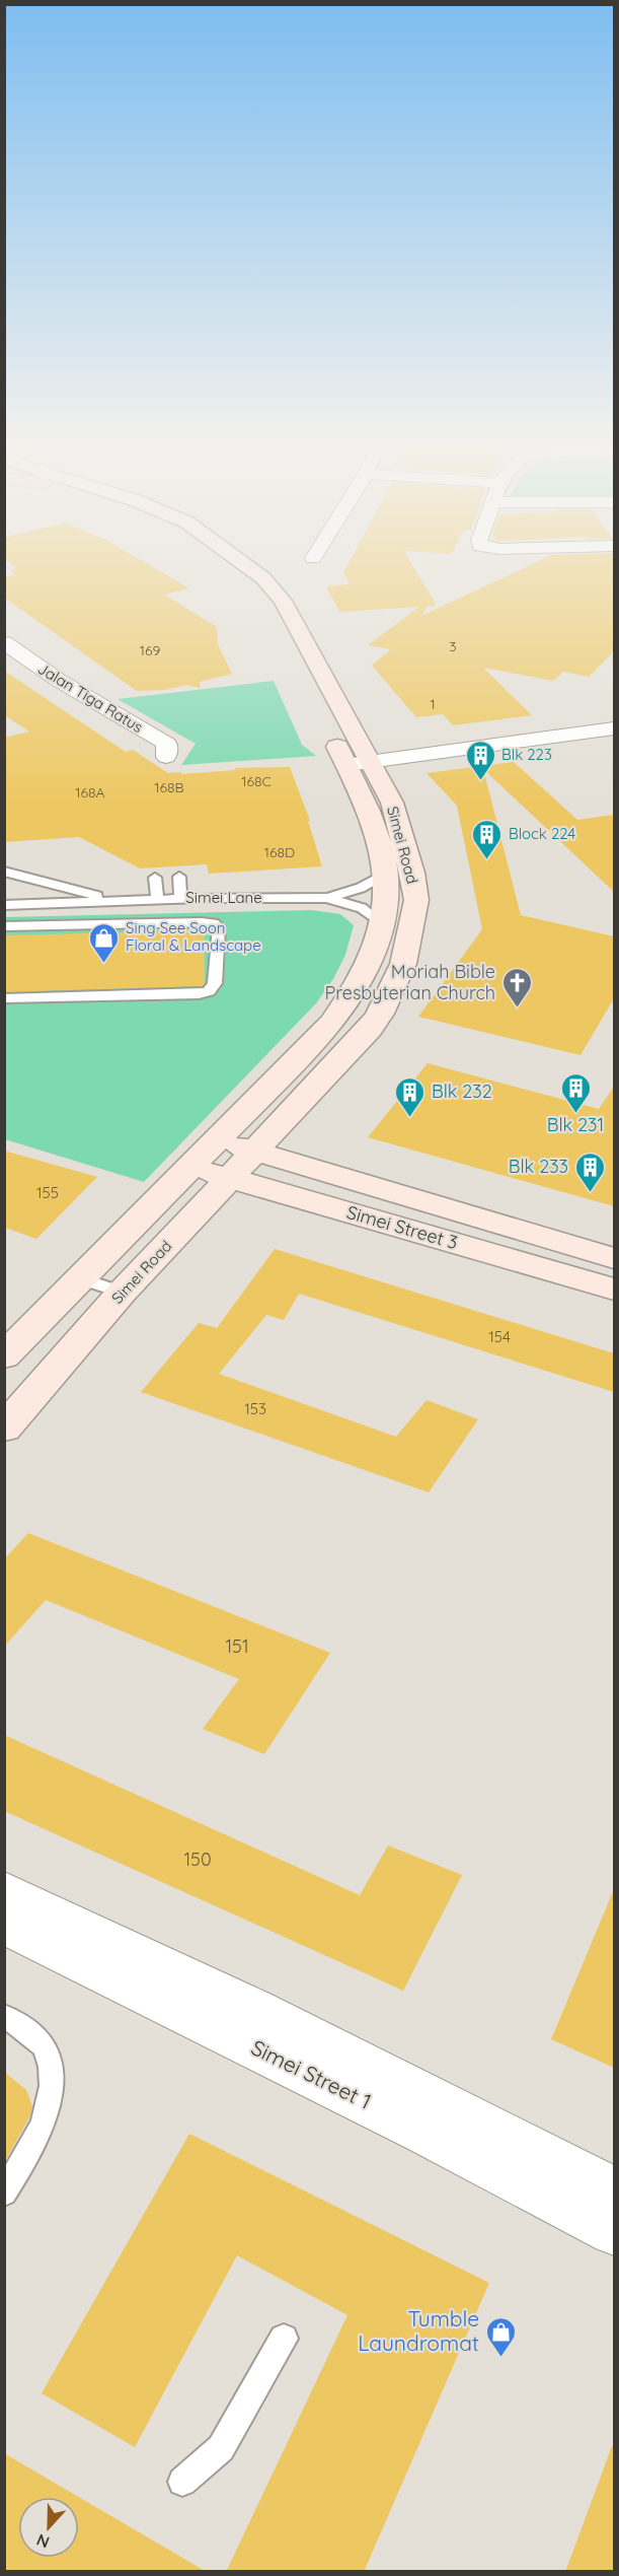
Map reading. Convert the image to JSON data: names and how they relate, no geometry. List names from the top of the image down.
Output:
{
  "streets": {
    "main road": ["Simei Road", "Simei Street 3"],
    "street": ["Jalan Tiga Ratus", "Simei Street 1"],
    "lane": ["Simei Lane"]
  },
  "crossings": [
    ["Simei Road", "Simei Lane"],
    ["Simei Road", "Simei Street 3"]
  ],
  "places": {
    "building": [
      "Blk 223",
      "Block 224",
      "Blk 231",
      "Blk 232",
      "Blk 233"
    ],
    "shop": ["Sing See Soon Floral & Landscape", "Tumble Laundromat"],
    "church": ["Moriah Bible Presbyterian Church"]
  },
  "house_numbers": [
    "3",
    "169",
    "1",
    "168C",
    "168B",
    "168A",
    "168D",
    "155",
    "154",
    "153",
    "151",
    "150"
  ],
  "north": "bottom"
}
